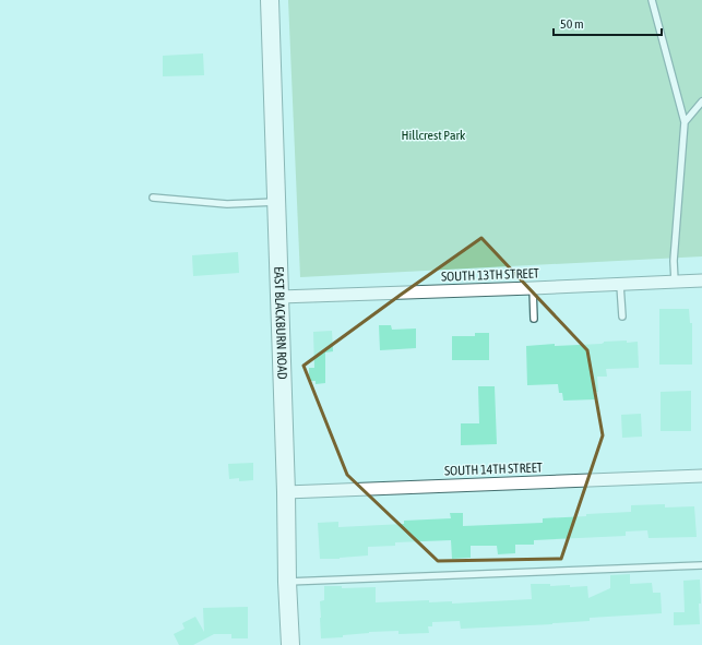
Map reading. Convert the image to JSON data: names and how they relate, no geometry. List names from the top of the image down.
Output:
{
  "streets": {
    "street": ["SOUTH 13TH STREET", "EAST BLACKBURN ROAD", "SOUTH 14TH STREET"]
  },
  "crossings": [
    ["SOUTH 13TH STREET", "EAST BLACKBURN ROAD"],
    ["EAST BLACKBURN ROAD", "SOUTH 14TH STREET"]
  ],
  "parks": ["Hillcrest Park"],
  "scale_bar": "50 m"
}
